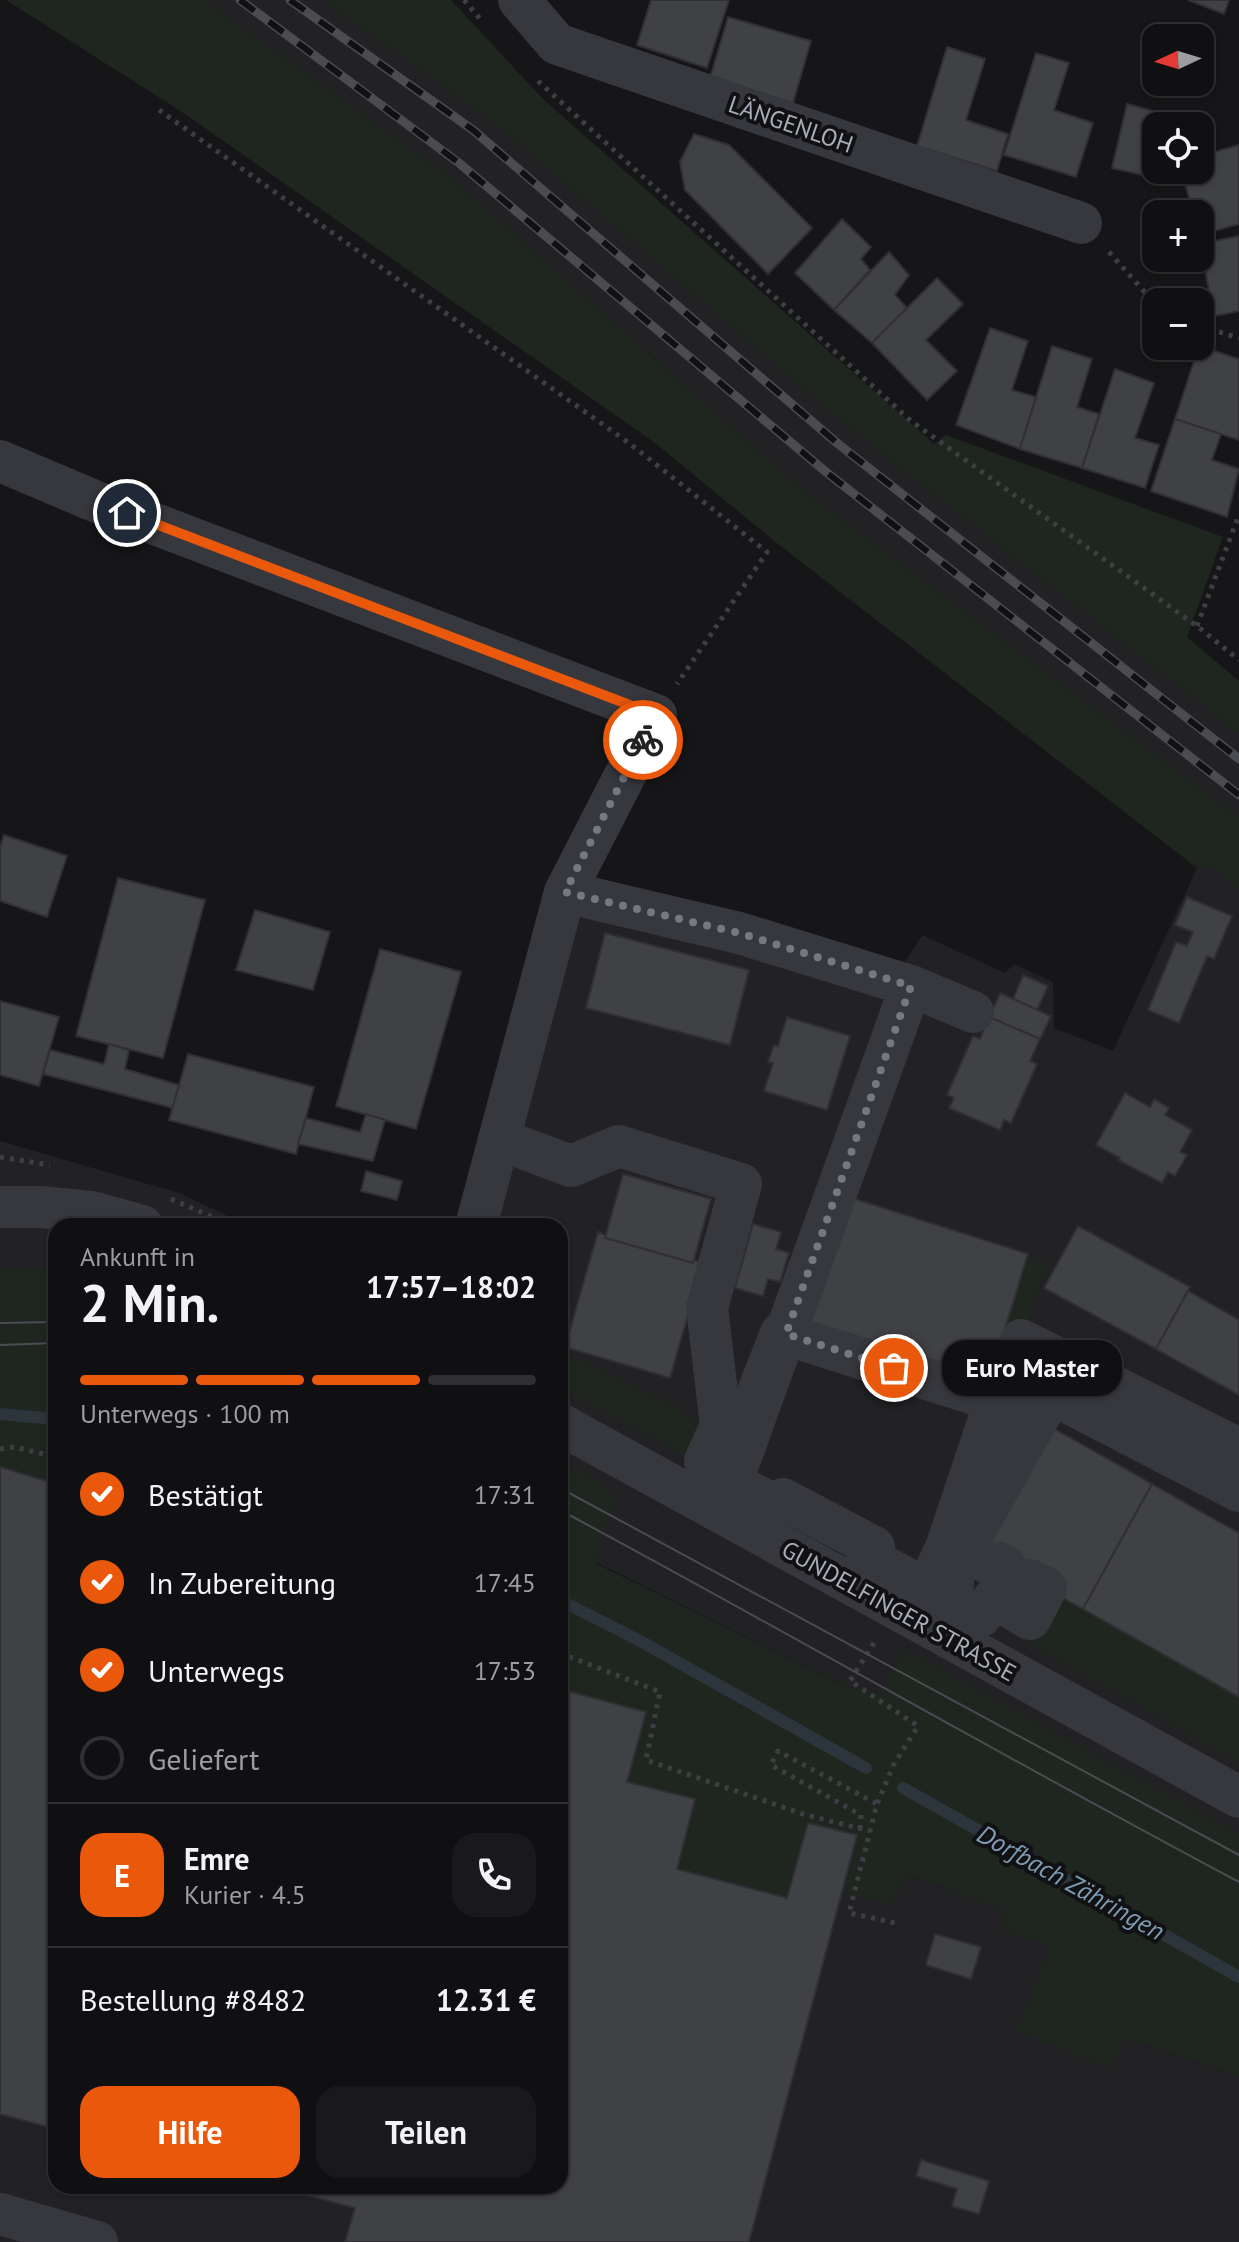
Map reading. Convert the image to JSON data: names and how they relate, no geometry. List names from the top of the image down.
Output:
{
  "streets": {
    "street": ["LÄNGENLOH", "GUNDELFINGER STRASSE"]
  },
  "water": ["Dorfbach Zähringen"],
  "places": ["Euro Master"],
  "north": "left",
  "page": {
    "map_buttons": ["+", "−"],
    "heading": ["2 Min.", "Ankunft in", "17:57–18:02"],
    "panel": [
      "Emre",
      "Kurier · 4.5",
      "Bestellung #8482",
      "12.31 €"
    ],
    "bubble": "Euro Master",
    "bar": "Unterwegs · 100 m",
    "list": [
      ["Bestätigt", "17:31"],
      ["In Zubereitung", "17:45"],
      ["Unterwegs", "17:53"],
      "Geliefert"
    ],
    "round": "E",
    "buttons": ["Hilfe", "Teilen"]
  }
}
